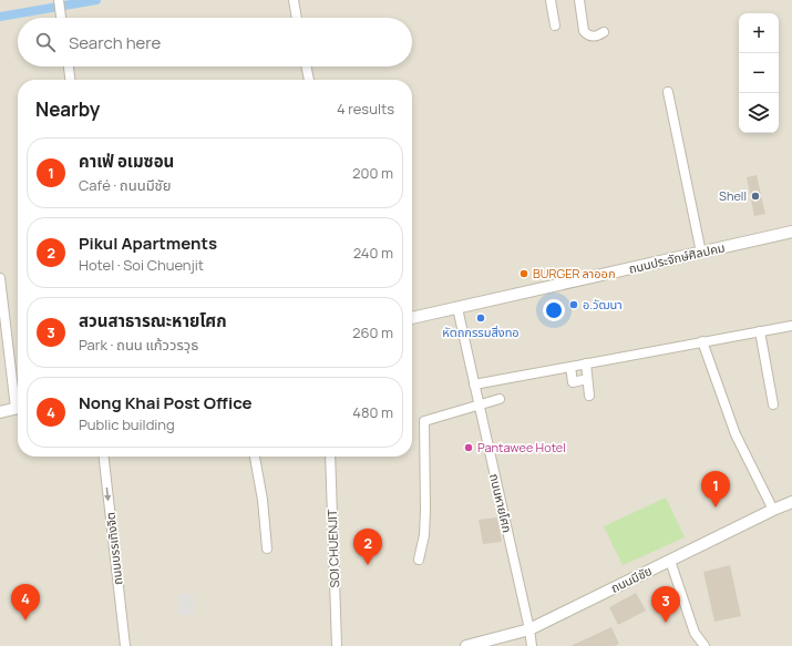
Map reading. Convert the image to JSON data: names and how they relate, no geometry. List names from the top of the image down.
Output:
{
  "streets": {
    "street": [
      "ถนนประจักษ์ศิลปคม",
      "ถนนหายโศก",
      "ถนนบรรเทิงจิต",
      "SOI CHUENJIT",
      "ถนนมีชัย"
    ]
  },
  "crossings": [
    ["ถนนประจักษ์ศิลปคม", "ถนนหายโศก"],
    ["ถนนหายโศก", "ถนนมีชัย"]
  ],
  "one_way": ["ถนนบรรเทิงจิต"],
  "places": [
    "Shell",
    "BURGER ลาออก",
    "อ.วัฒนา",
    "หัตถกรรมสิ่งทอ",
    "Pantawee Hotel"
  ],
  "page": {
    "map_buttons": ["+", "−"],
    "search": "Search here",
    "heading": ["Nearby", "4 results"],
    "list": [
      {
        "mark": "1",
        "name": "คาเฟ่ อเมซอน",
        "note": "Café · ถนนมีชัย",
        "value": "200 m"
      },
      {
        "mark": "2",
        "name": "Pikul Apartments",
        "note": "Hotel · Soi Chuenjit",
        "value": "240 m"
      },
      {
        "mark": "3",
        "name": "สวนสาธารณะหายโศก",
        "note": "Park · ถนน แก้ววรวุธ",
        "value": "260 m"
      },
      {
        "mark": "4",
        "name": "Nong Khai Post Office",
        "note": "Public building",
        "value": "480 m"
      }
    ],
    "pins": [
      "1",
      "2",
      "4",
      "3"
    ]
  }
}
